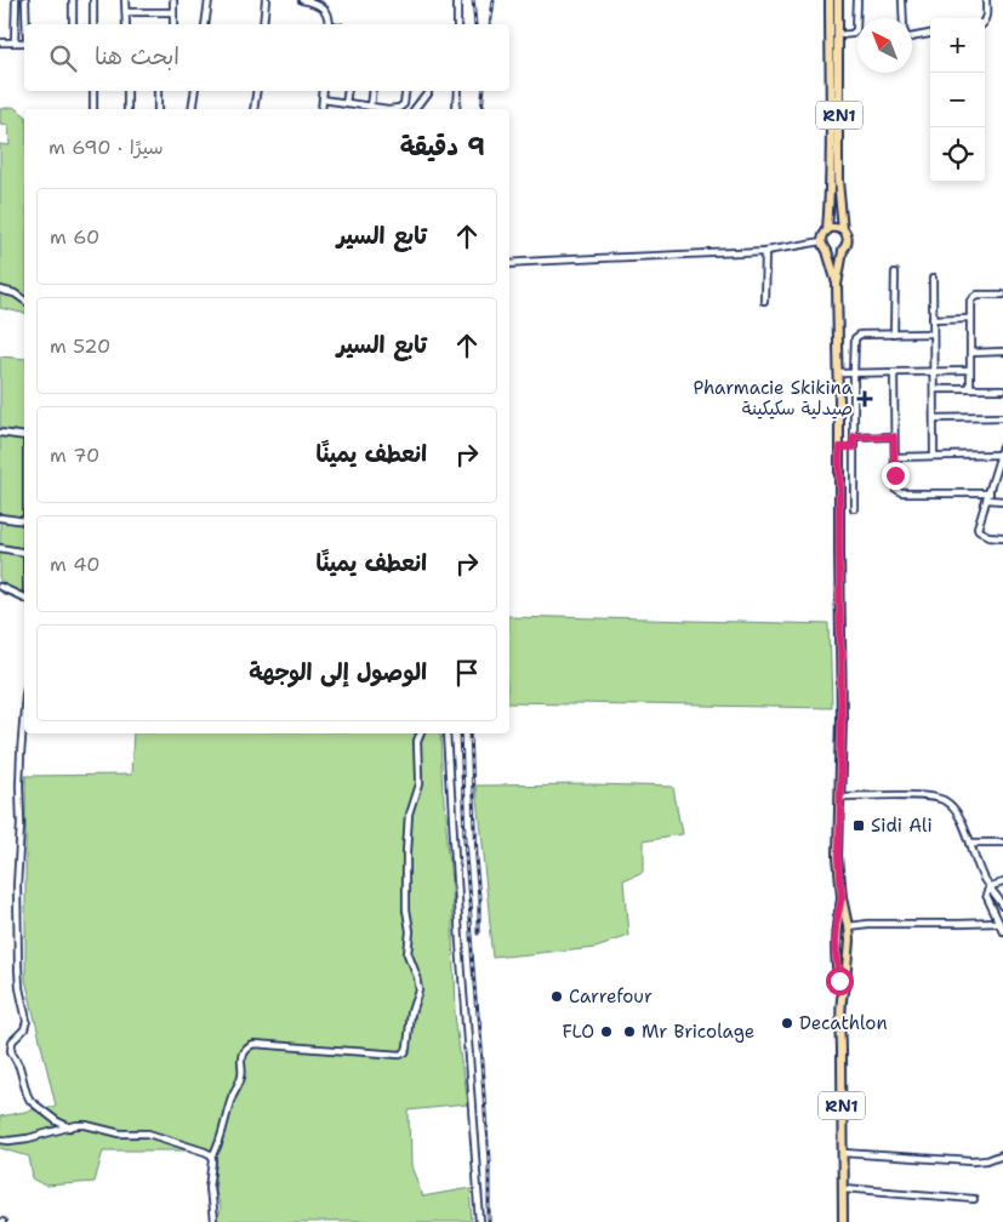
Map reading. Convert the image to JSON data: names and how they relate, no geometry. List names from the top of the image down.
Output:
{
  "streets": {
    "main road": ["RN1"]
  },
  "places": {
    "health": ["Pharmacie Skikina صيدلية سكيكينة"],
    "transit": ["Sidi Ali"],
    "other": [
      "Carrefour",
      "Decathlon",
      "FLO",
      "Mr Bricolage"
    ]
  },
  "north": "top left",
  "page": {
    "map_buttons": ["+", "−"],
    "search": "ابحث هنا",
    "heading": ["9 دقيقة", "سيرًا · 690 m"],
    "list": [
      ["تابع السير", "60 m"],
      ["تابع السير", "520 m"],
      ["انعطف يمينًا", "70 m"],
      ["انعطف يمينًا", "40 m"],
      "الوصول إلى الوجهة"
    ]
  }
}
